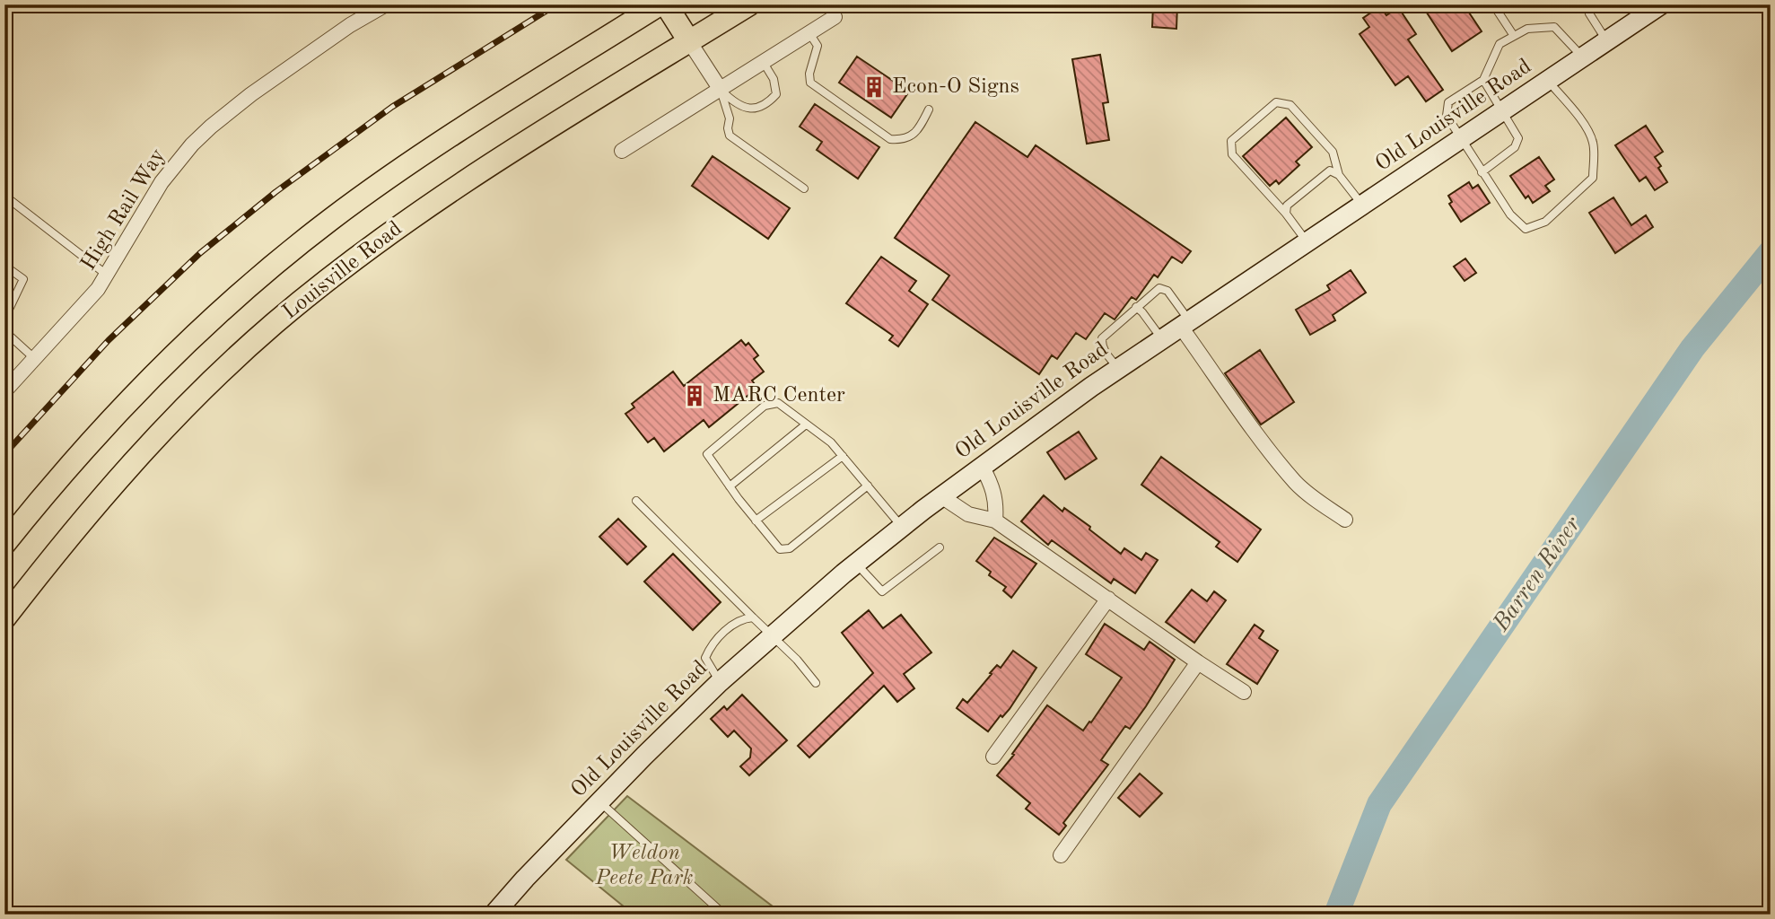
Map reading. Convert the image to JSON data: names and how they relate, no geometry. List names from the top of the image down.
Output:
{
  "streets": {
    "main road": ["Louisville Road"],
    "street": ["Old Louisville Road", "High Rail Way"]
  },
  "water": ["Barren River"],
  "parks": ["Weldon Peete Park"],
  "places": {
    "building": ["Econ-O Signs", "MARC Center"]
  }
}
